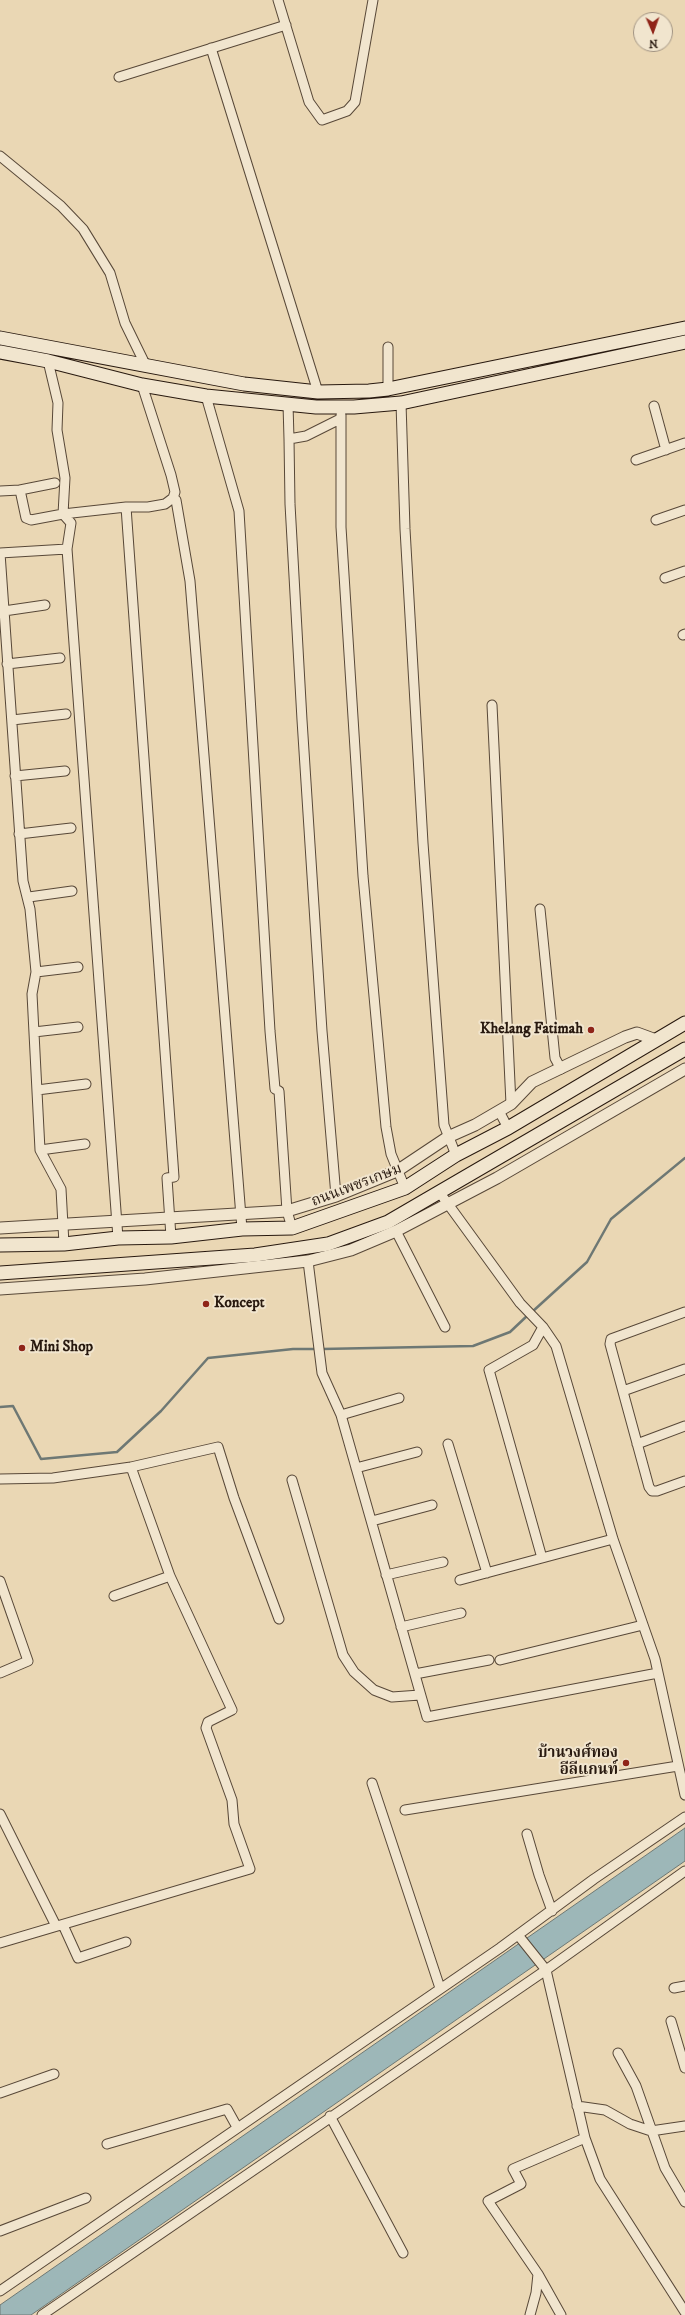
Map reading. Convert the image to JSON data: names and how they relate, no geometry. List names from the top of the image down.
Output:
{
  "streets": {
    "main road": ["ถนนเพชรเกษม"]
  },
  "places": [
    "Khelang Fatimah",
    "Koncept",
    "Mini Shop",
    "บ้านวงศ์ทอง อีลีแกนท์"
  ],
  "north": "bottom"
}
